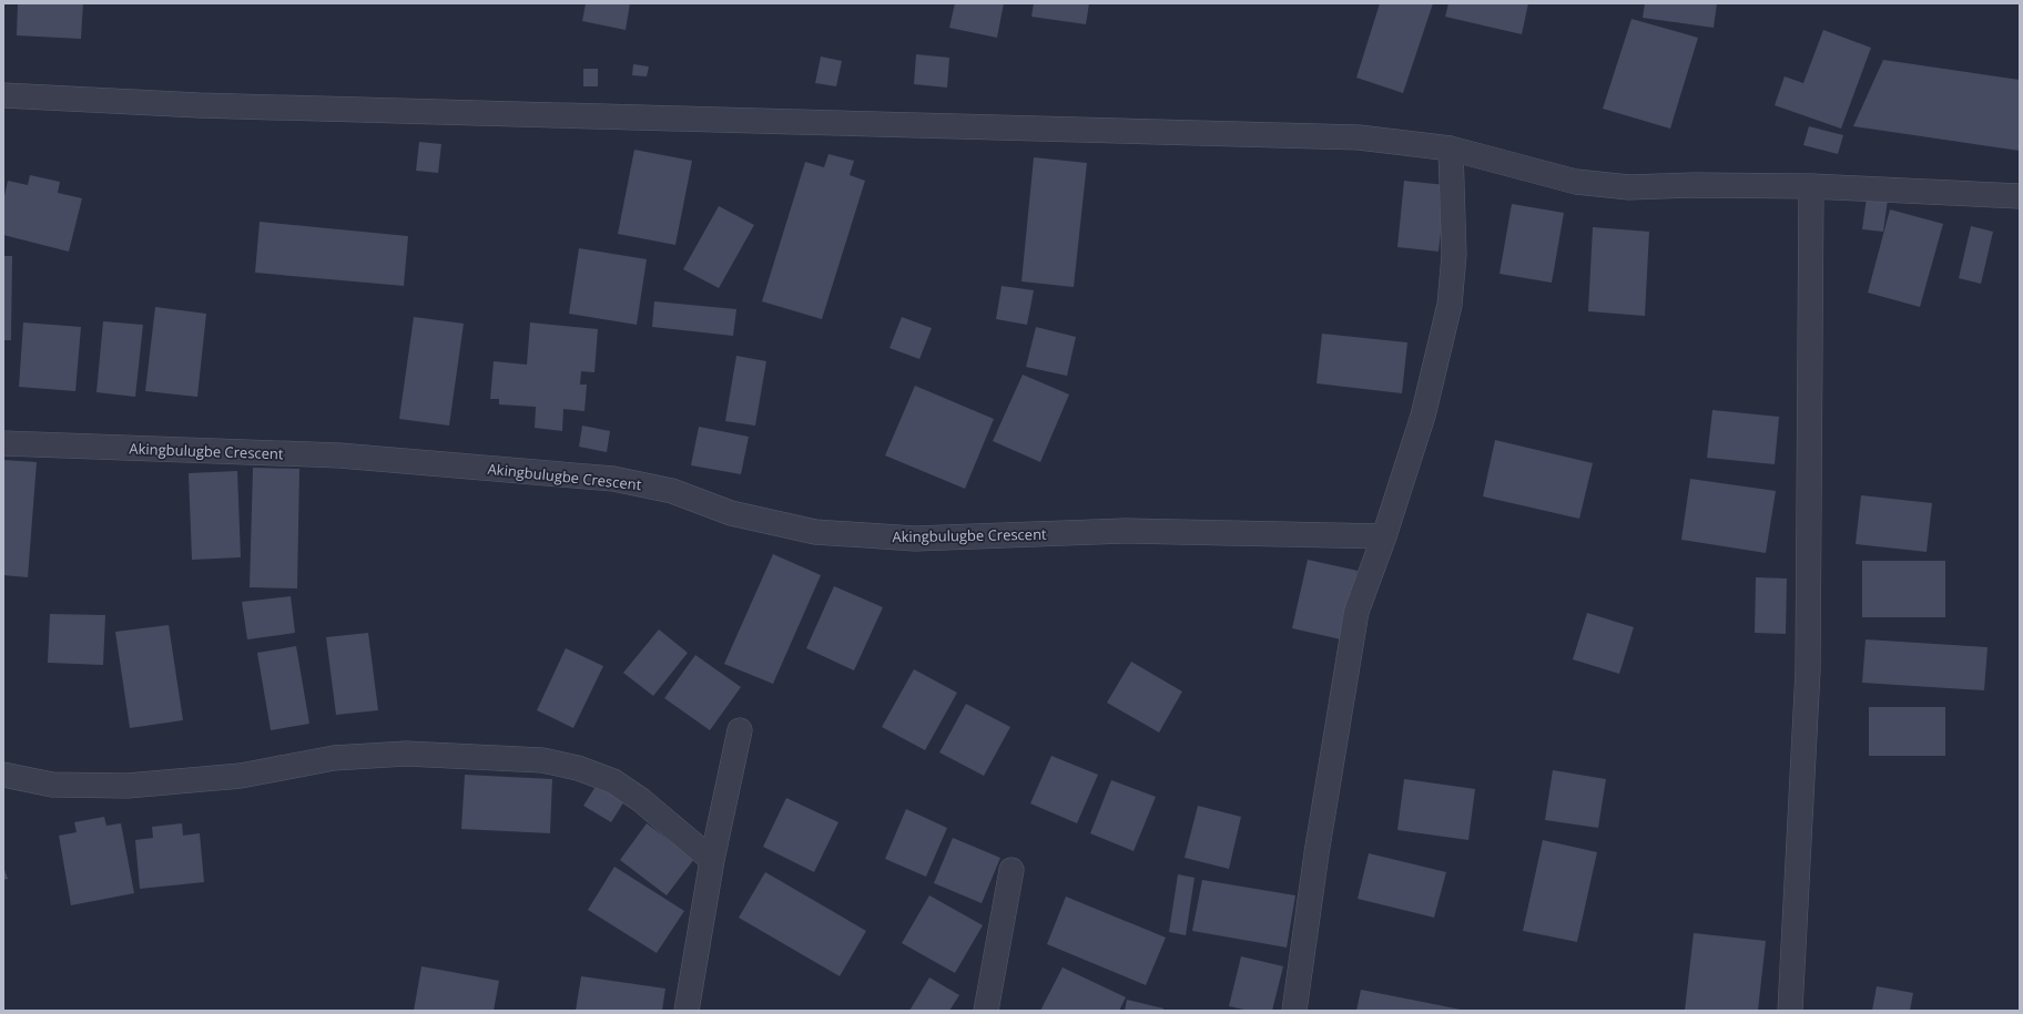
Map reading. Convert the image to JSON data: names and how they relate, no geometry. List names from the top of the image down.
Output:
{
  "streets": {
    "street": ["Akingbulugbe Crescent"]
  }
}
